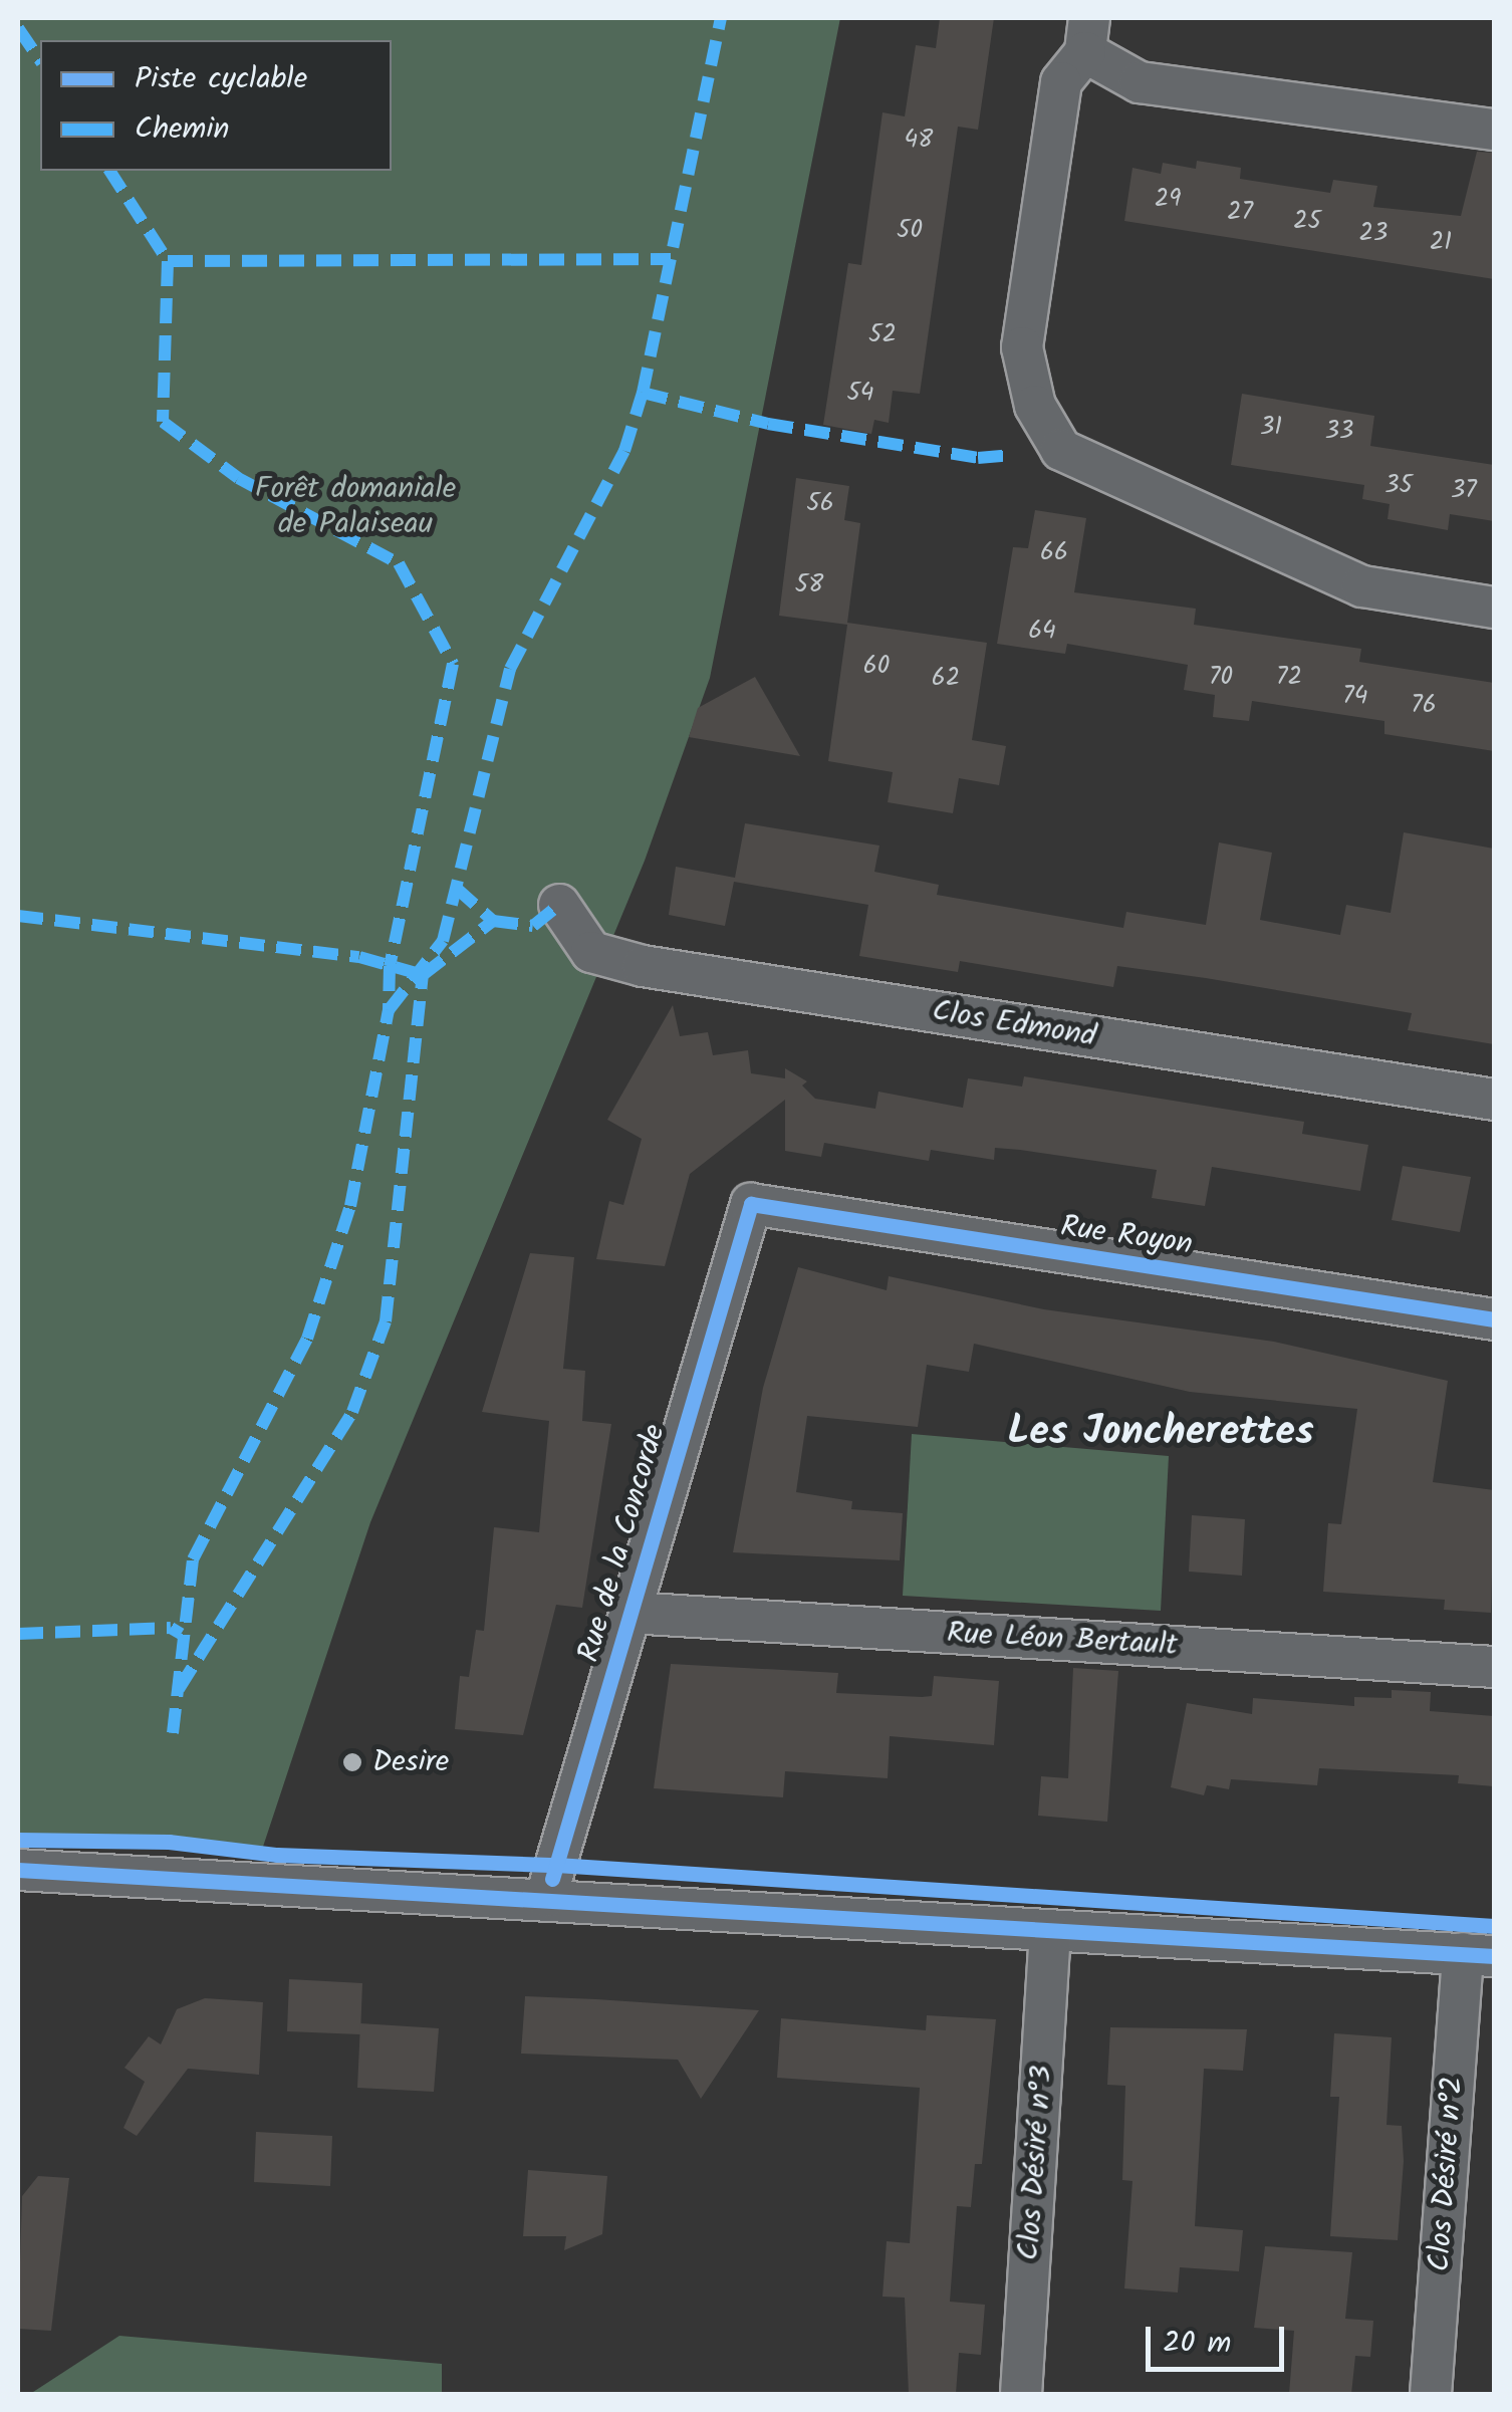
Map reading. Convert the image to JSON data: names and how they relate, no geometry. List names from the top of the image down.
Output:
{
  "streets": {
    "street": [
      "Clos Edmond",
      "Rue Royon",
      "Rue de la Concorde",
      "Rue Léon Bertault",
      "Clos Désiré n°3",
      "Clos Désiré n°2"
    ]
  },
  "crossings": [
    ["Rue Royon", "Rue de la Concorde"],
    ["Rue de la Concorde", "Rue Léon Bertault"]
  ],
  "districts": ["Les Joncherettes"],
  "parks": ["Forêt domaniale de Palaiseau"],
  "places": ["Desire"],
  "house_numbers": [
    "48",
    "29",
    "27",
    "25",
    "50",
    "23",
    "21",
    "52",
    "54",
    "31",
    "33",
    "35",
    "37",
    "56",
    "66",
    "58",
    "64",
    "60",
    "70",
    "72",
    "62",
    "74",
    "76"
  ],
  "legend": ["Piste cyclable", "Chemin"],
  "scale_bar": "20 m"
}
